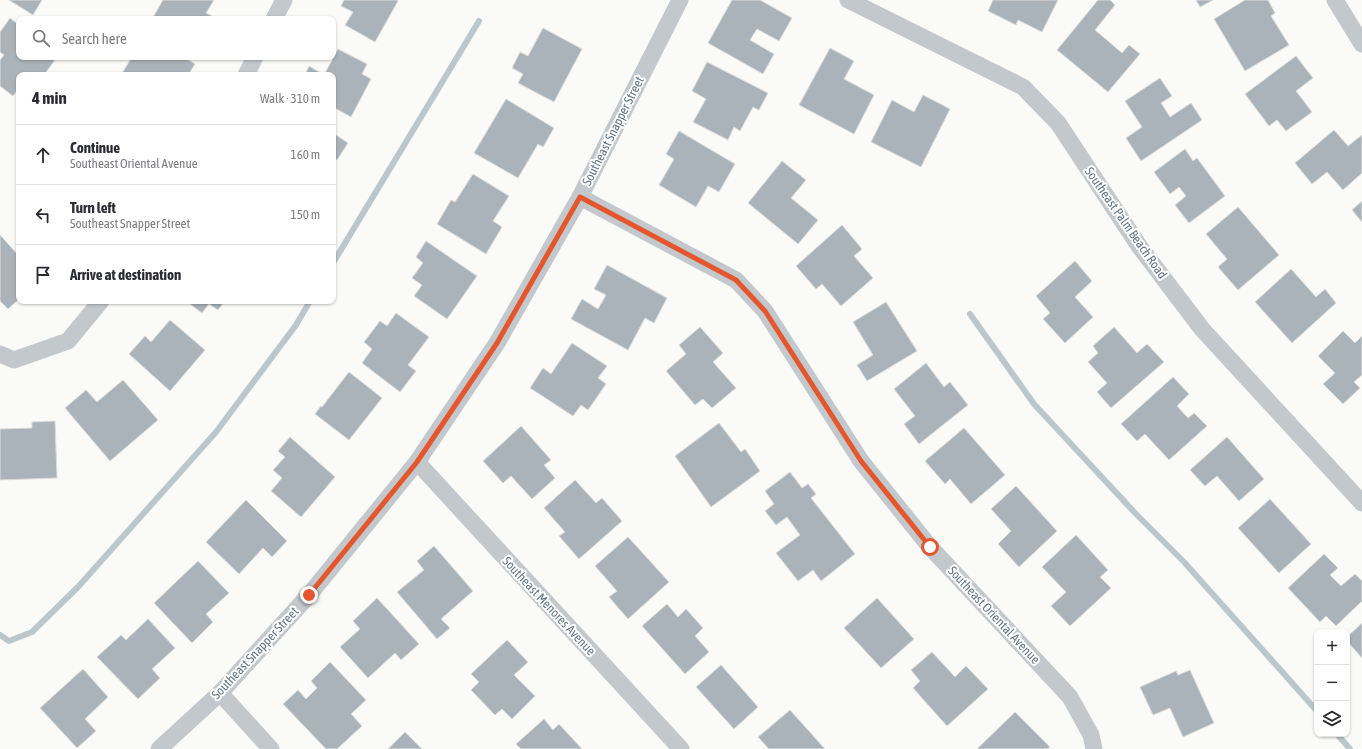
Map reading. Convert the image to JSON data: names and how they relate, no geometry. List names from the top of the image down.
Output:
{
  "streets": {
    "street": [
      "Southeast Snapper Street",
      "Southeast Palm Beach Road",
      "Southeast Menores Avenue",
      "Southeast Oriental Avenue"
    ]
  },
  "crossings": [
    ["Southeast Snapper Street", "Southeast Menores Avenue"],
    ["Southeast Snapper Street", "Southeast Oriental Avenue"]
  ],
  "page": {
    "search": "Search here",
    "heading": ["4 min", "Walk · 310 m"],
    "list": [
      ["Continue", "Southeast Oriental Avenue", "160 m"],
      ["Turn left", "Southeast Snapper Street", "150 m"],
      "Arrive at destination"
    ],
    "map_buttons": ["+", "−"]
  }
}
